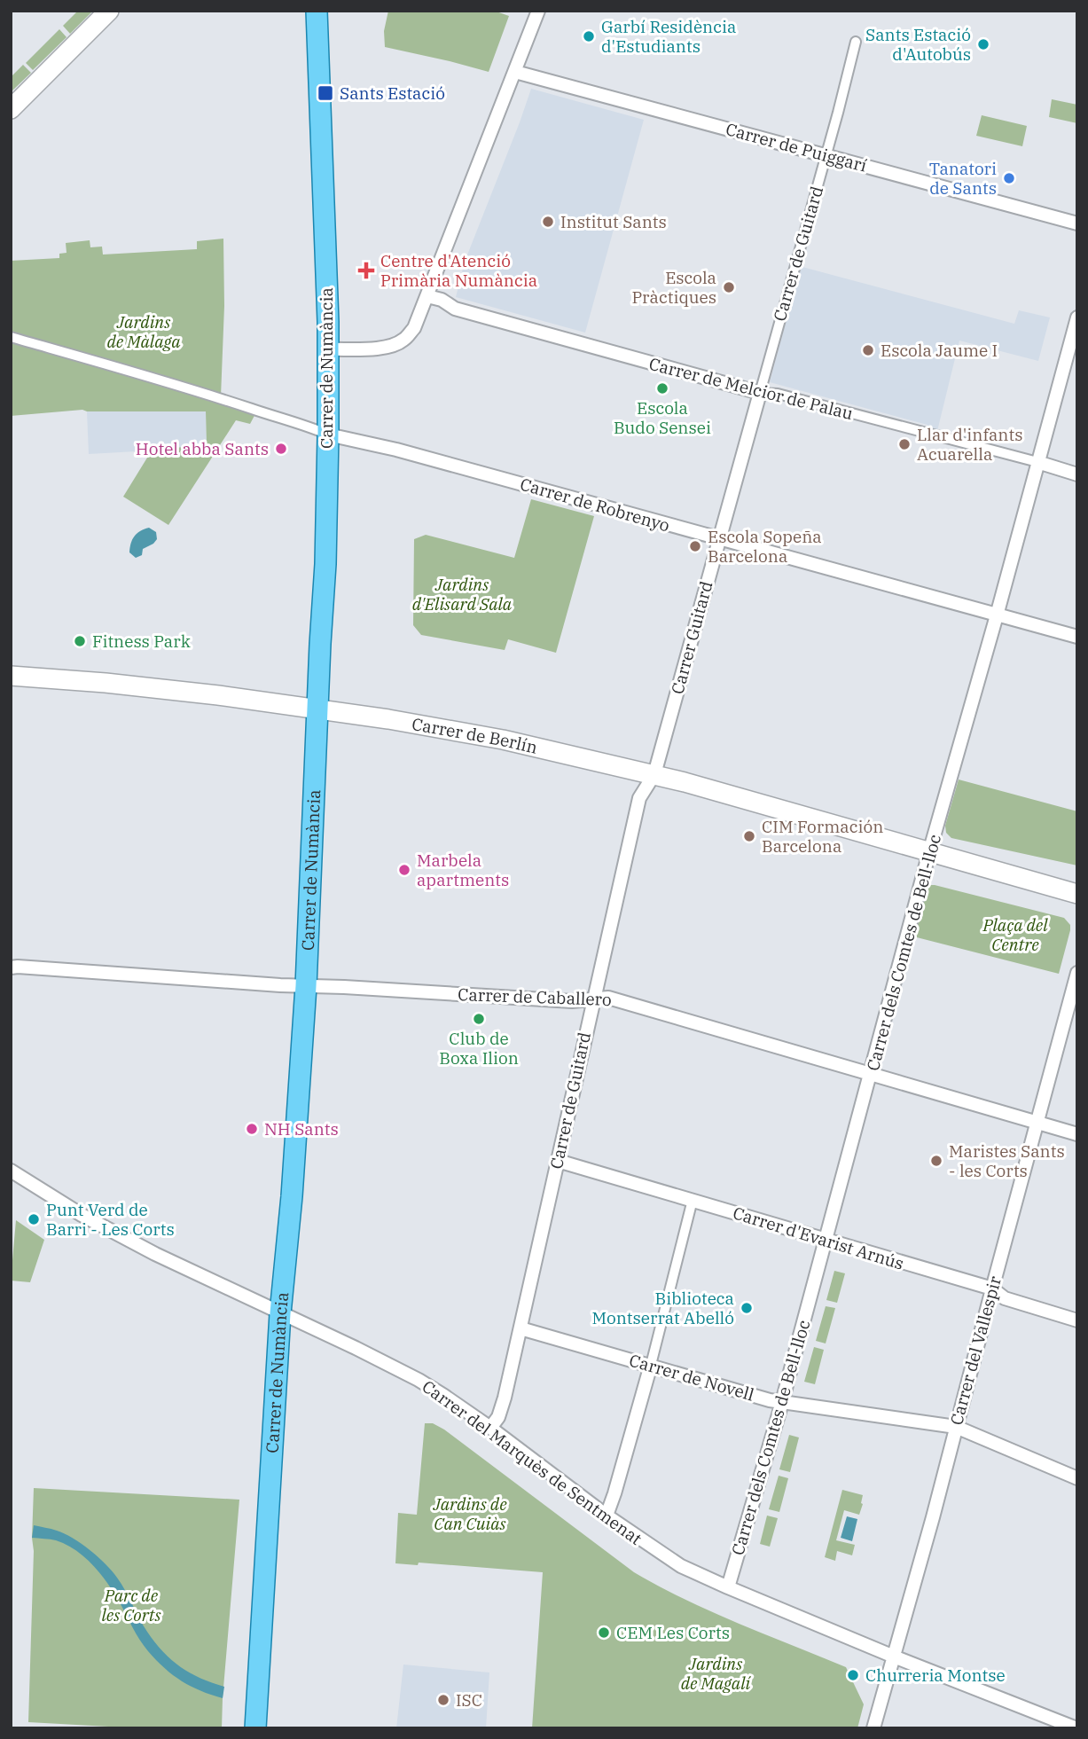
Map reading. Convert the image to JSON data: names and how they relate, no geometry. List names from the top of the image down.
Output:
{
  "streets": {
    "main road": ["Carrer de Numància", "Carrer de Berlín"],
    "street": [
      "Carrer de Puiggarí",
      "Carrer de Guitard",
      "Carrer de Melcior de Palau",
      "Carrer de Robrenyo",
      "Carrer Guitard",
      "Carrer dels Comtes de Bell-lloc",
      "Carrer de Caballero",
      "Carrer d'Evarist Arnús",
      "Carrer del Vallespir",
      "Carrer de Novell",
      "Carrer del Marquès de Sentmenat"
    ]
  },
  "crossings": [
    ["Carrer de Puiggarí", "Carrer de Guitard"],
    ["Carrer de Guitard", "Carrer de Melcior de Palau"],
    ["Carrer de Guitard", "Carrer Guitard"],
    ["Carrer de Guitard", "Carrer de Berlín"],
    ["Carrer de Guitard", "Carrer de Caballero"],
    ["Carrer de Guitard", "Carrer d'Evarist Arnús"],
    ["Carrer de Guitard", "Carrer de Novell"],
    ["Carrer de Guitard", "Carrer del Marquès de Sentmenat"],
    ["Carrer de Numància", "Carrer de Robrenyo"],
    ["Carrer de Numància", "Carrer de Berlín"],
    ["Carrer de Numància", "Carrer de Caballero"],
    ["Carrer de Numància", "Carrer del Marquès de Sentmenat"],
    ["Carrer de Melcior de Palau", "Carrer Guitard"],
    ["Carrer de Melcior de Palau", "Carrer dels Comtes de Bell-lloc"],
    ["Carrer de Robrenyo", "Carrer Guitard"],
    ["Carrer de Robrenyo", "Carrer dels Comtes de Bell-lloc"],
    ["Carrer Guitard", "Carrer de Berlín"],
    ["Carrer de Berlín", "Carrer dels Comtes de Bell-lloc"],
    ["Carrer dels Comtes de Bell-lloc", "Carrer de Caballero"],
    ["Carrer dels Comtes de Bell-lloc", "Carrer d'Evarist Arnús"],
    ["Carrer dels Comtes de Bell-lloc", "Carrer de Novell"],
    ["Carrer dels Comtes de Bell-lloc", "Carrer del Marquès de Sentmenat"],
    ["Carrer de Caballero", "Carrer del Vallespir"],
    ["Carrer d'Evarist Arnús", "Carrer del Vallespir"],
    ["Carrer del Vallespir", "Carrer de Novell"],
    ["Carrer del Vallespir", "Carrer del Marquès de Sentmenat"]
  ],
  "parks": [
    "Jardins de Màlaga",
    "Jardins d'Elisard Sala",
    "Plaça del Centre",
    "Jardins de Can Cuiàs",
    "Parc de les Corts",
    "Jardins de Magalí"
  ],
  "places": {
    "other": [
      "Garbí Residència d'Estudiants",
      "Sants Estació d'Autobús",
      "Tanatori de Sants",
      "Institut Sants",
      "Escola Pràctiques",
      "Escola Jaume I",
      "Escola Budo Sensei",
      "Llar d'infants Acuarella",
      "Hotel abba Sants",
      "Escola Sopeña Barcelona",
      "Fitness Park",
      "CIM Formación Barcelona",
      "Marbela apartments",
      "Club de Boxa Ilion",
      "NH Sants",
      "Maristes Sants - les Corts",
      "Punt Verd de Barri - Les Corts",
      "Biblioteca Montserrat Abelló",
      "CEM Les Corts",
      "Churreria Montse",
      "ISC"
    ],
    "transit": ["Sants Estació"],
    "health": ["Centre d'Atenció Primària Numància"]
  }
}
